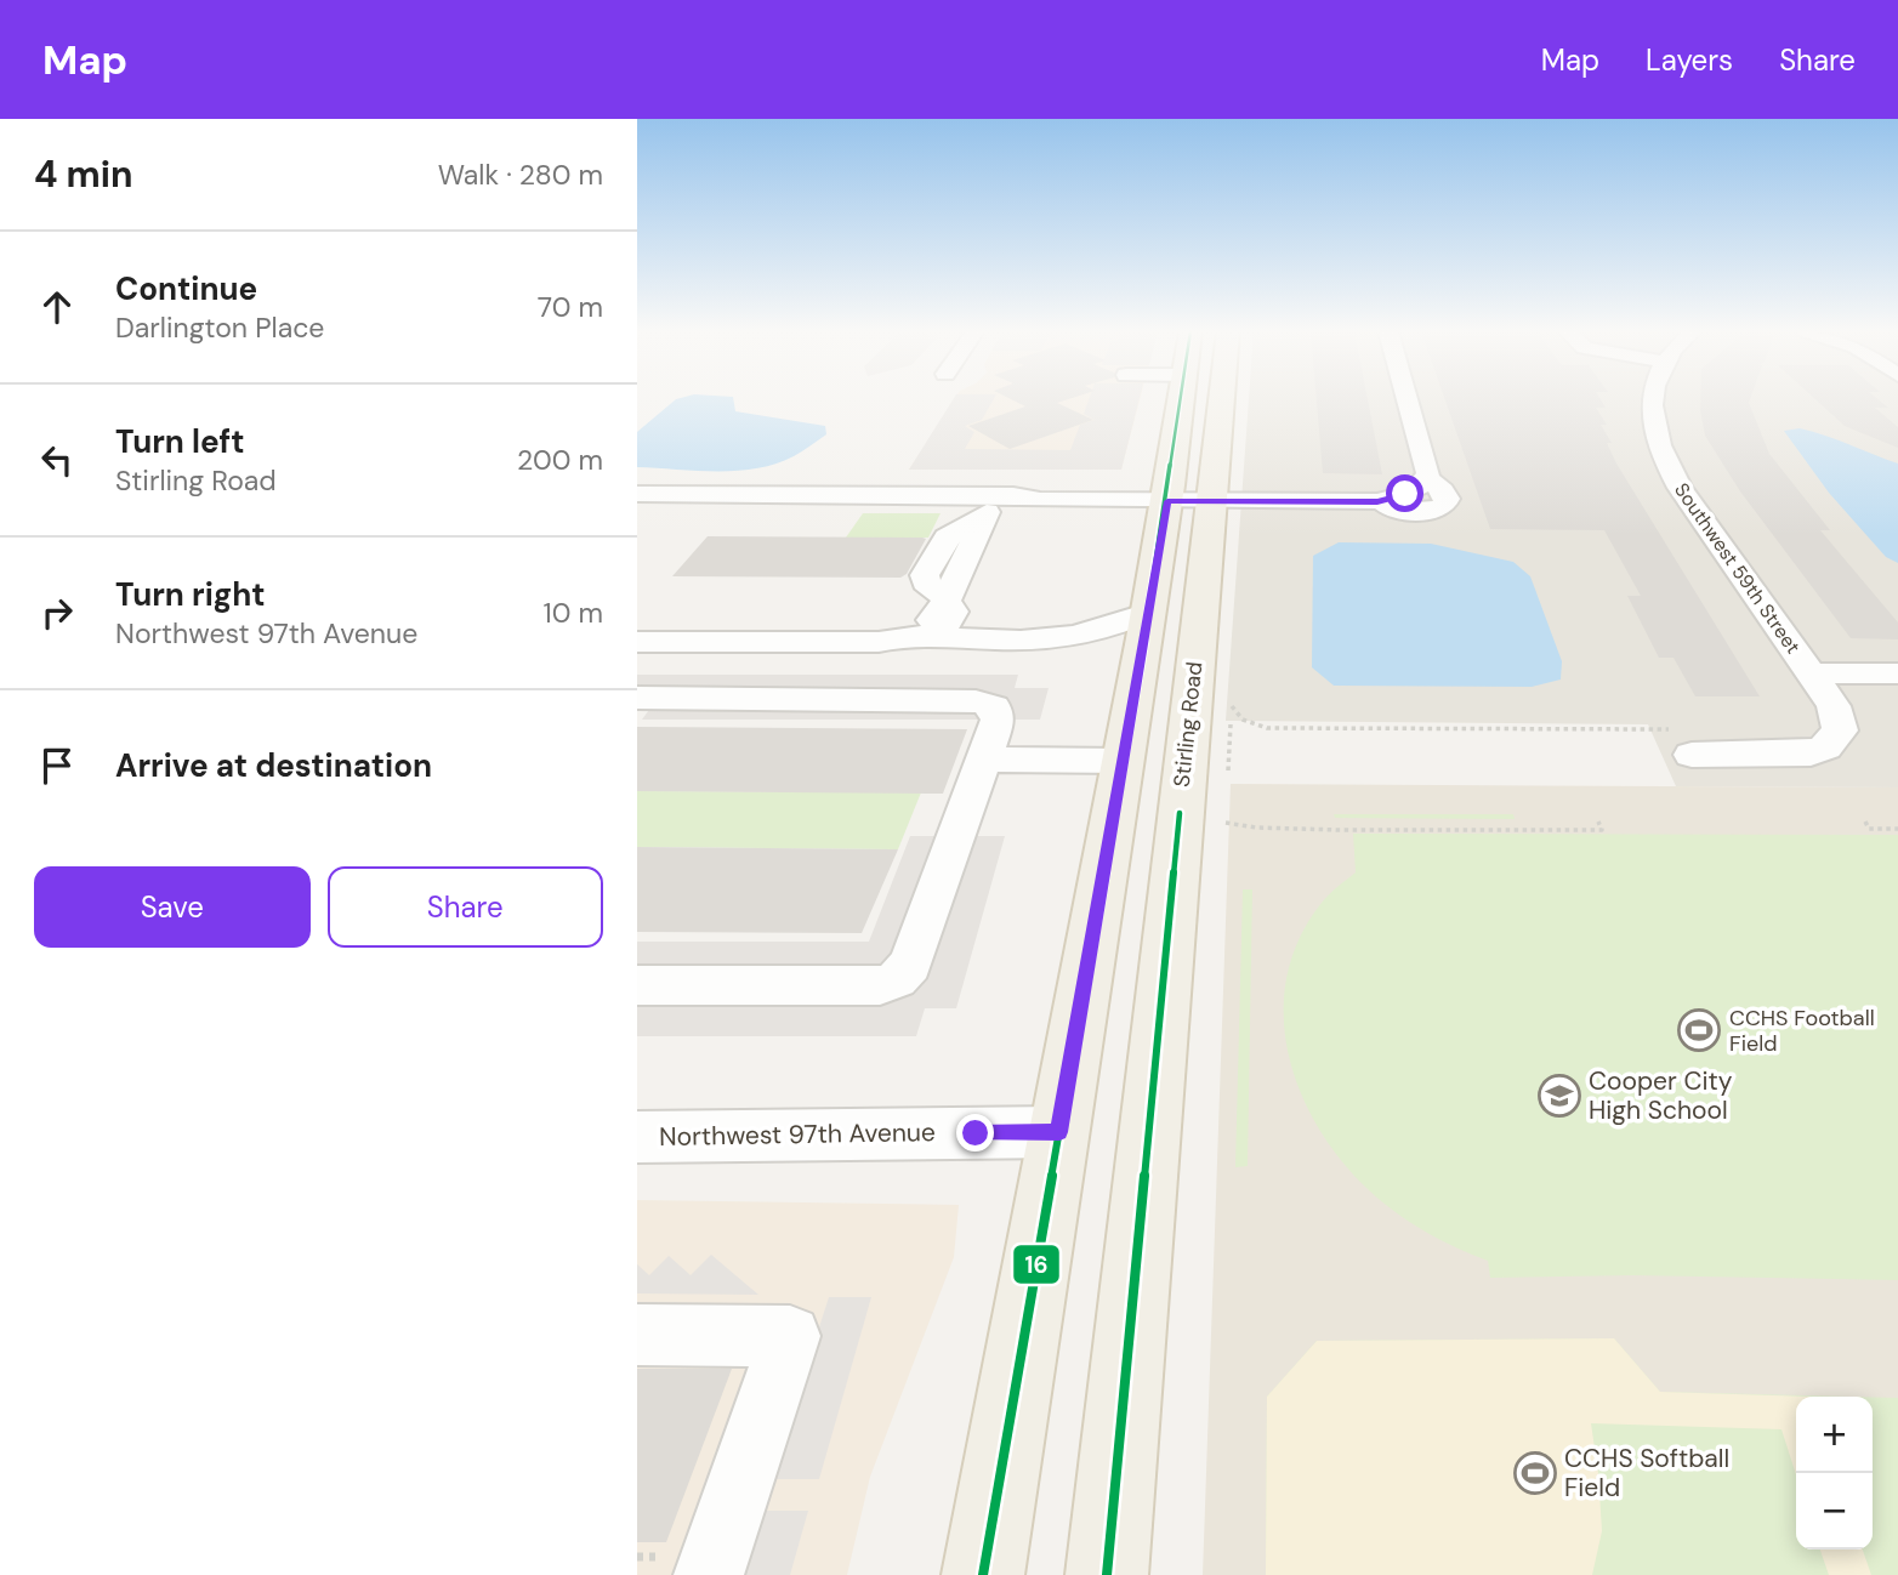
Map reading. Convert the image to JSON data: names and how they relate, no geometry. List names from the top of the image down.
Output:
{
  "streets": {
    "main road": ["Stirling Road"],
    "street": ["Southwest 59th Street", "Northwest 97th Avenue"]
  },
  "places": {
    "sports": ["CCHS Football Field", "CCHS Softball Field"],
    "school or university": ["Cooper City High School"]
  },
  "lines": ["transit line 16"],
  "page": {
    "header": "Map",
    "nav": ["Map", "Layers", "Share"],
    "heading": ["4 min", "Walk · 280 m"],
    "list": [
      ["Continue", "Darlington Place", "70 m"],
      ["Turn left", "Stirling Road", "200 m"],
      ["Turn right", "Northwest 97th Avenue", "10 m"],
      "Arrive at destination"
    ],
    "buttons": ["Save", "Share"],
    "map_buttons": ["+", "−"]
  }
}
